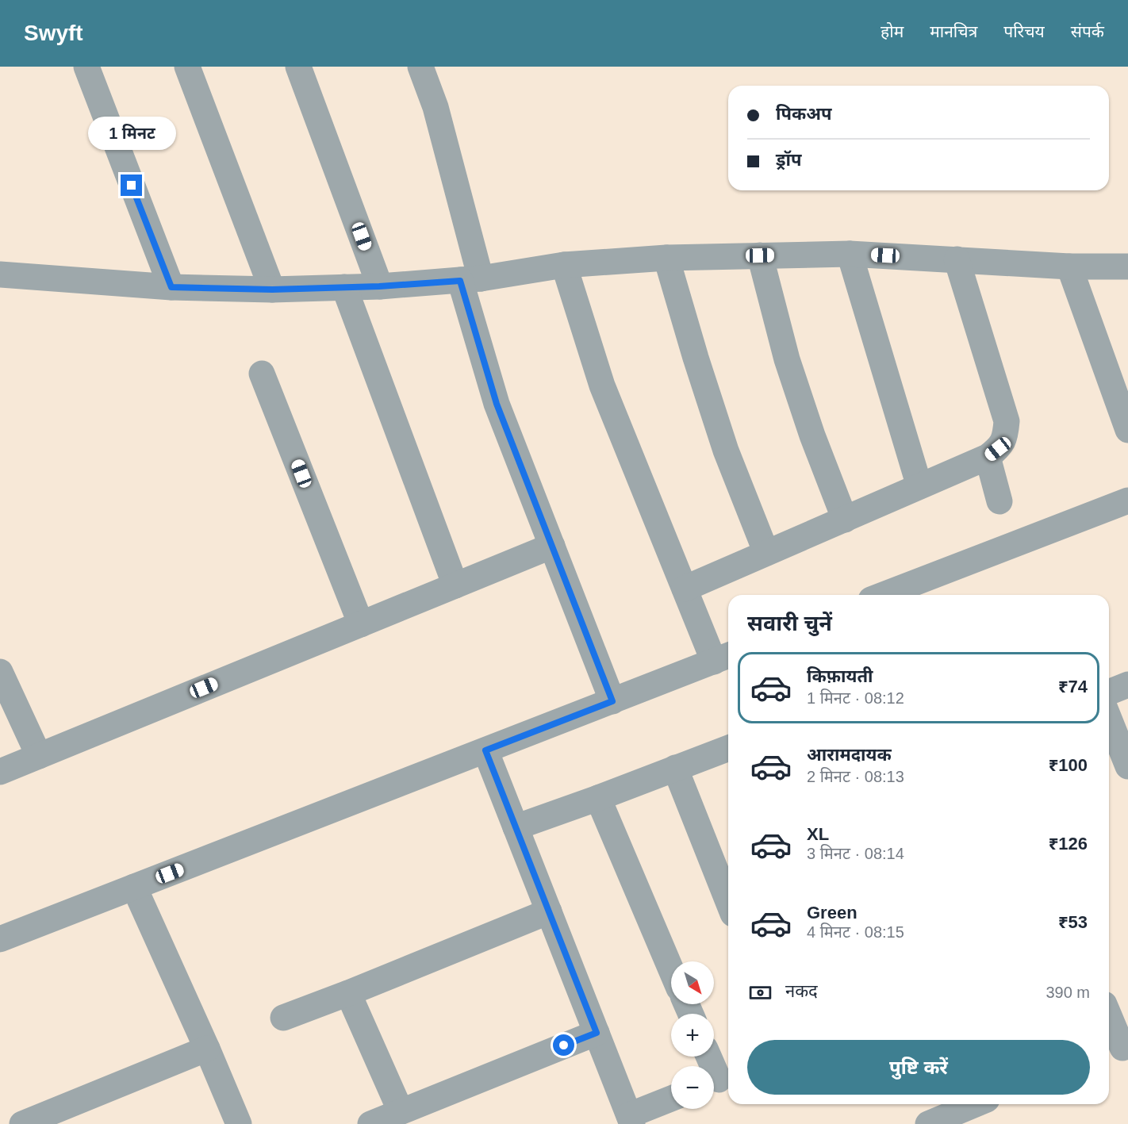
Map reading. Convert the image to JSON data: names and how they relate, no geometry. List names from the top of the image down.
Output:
{
  "north": "bottom right",
  "page": {
    "header": "Swyft",
    "nav": [
      "होम",
      "मानचित्र",
      "परिचय",
      "संपर्क"
    ],
    "banner": ["पिकअप", "ड्रॉप"],
    "bubble": "1 मिनट",
    "heading": "सवारी चुनें",
    "list": [
      {
        "name": "किफ़ायती",
        "note": "1 मिनट · 08:12",
        "value": "₹74"
      },
      {
        "name": "आरामदायक",
        "note": "2 मिनट · 08:13",
        "value": "₹100"
      },
      {
        "name": "XL",
        "note": "3 मिनट · 08:14",
        "value": "₹126"
      },
      {
        "name": "Green",
        "note": "4 मिनट · 08:15",
        "value": "₹53"
      }
    ],
    "map_buttons": ["+", "−"],
    "pay": ["नकद", "390 m"],
    "buttons": "पुष्टि करें"
  }
}
